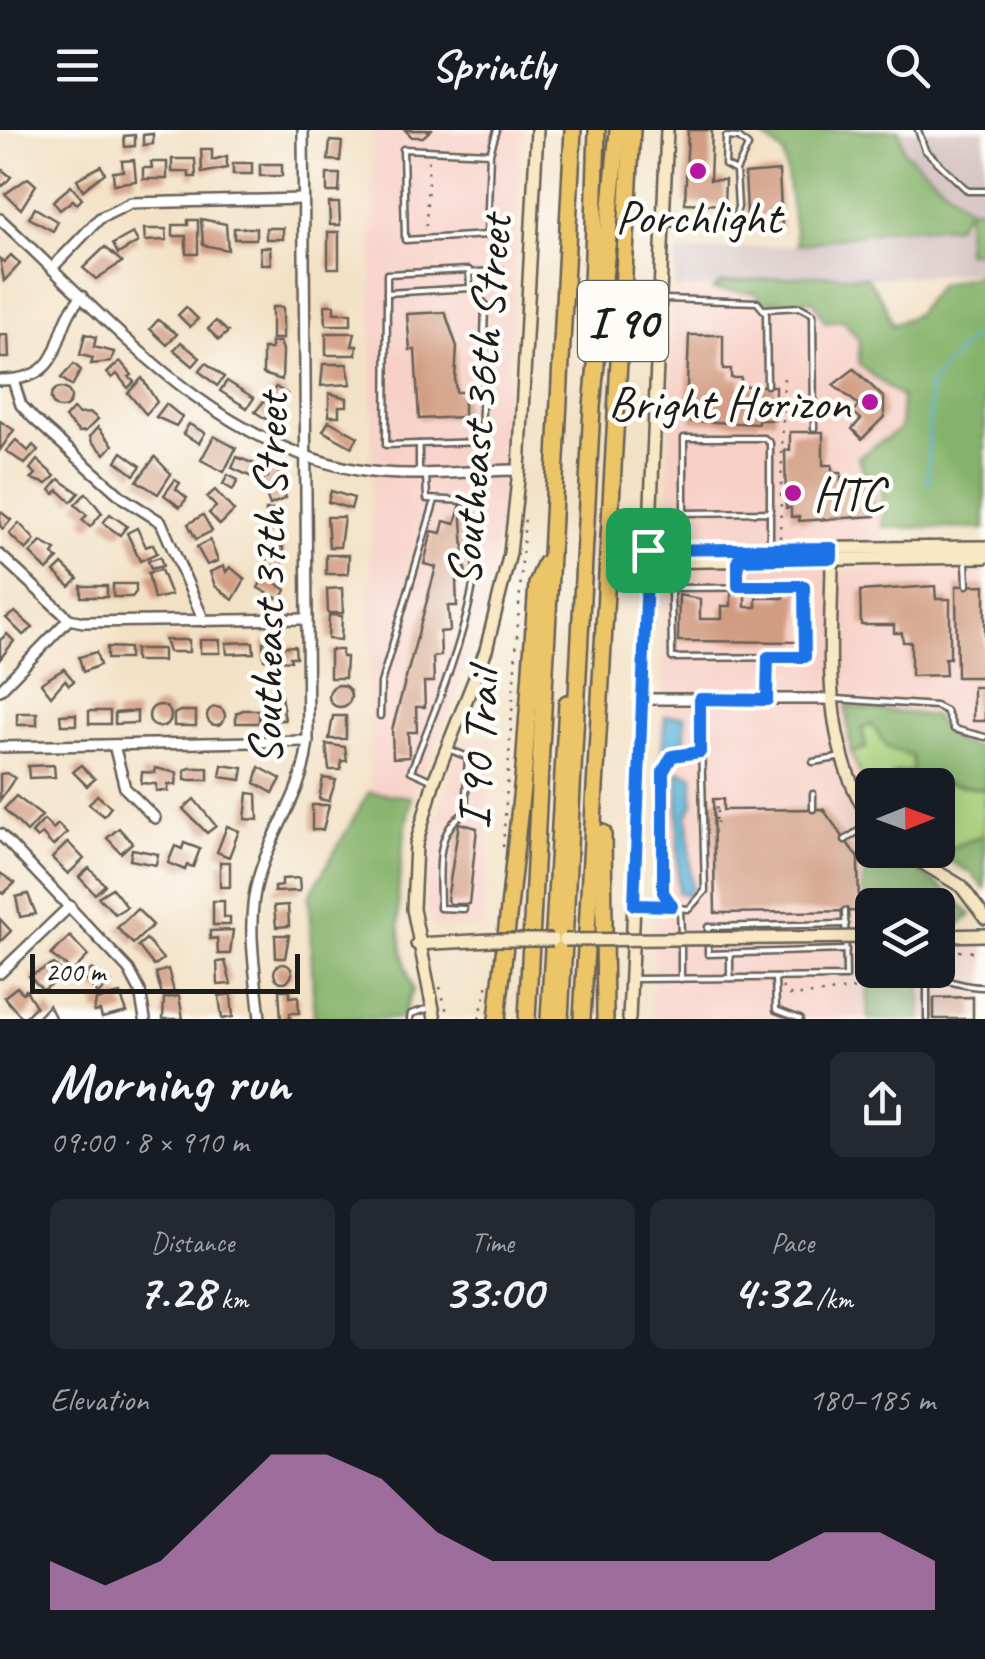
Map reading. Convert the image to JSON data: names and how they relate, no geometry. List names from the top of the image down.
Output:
{
  "streets": {
    "highway": ["I 90"],
    "main road": ["Southeast 36th Street"],
    "street": ["Southeast 37th Street"],
    "path": ["I 90 Trail"]
  },
  "places": ["Porchlight", "Bright Horizon", "HTC"],
  "scale_bar": "200 m",
  "north": "right",
  "page": {
    "header": "Sprintly",
    "scale": "200 m",
    "heading": ["Morning run", "09:00 · 8 × 910 m"],
    "stats": [
      ["Distance", "7.28 km"],
      ["Time", "33:00"],
      ["Pace", "4:32 /km"]
    ],
    "chart": ["Elevation", "180–185 m"]
  }
}
